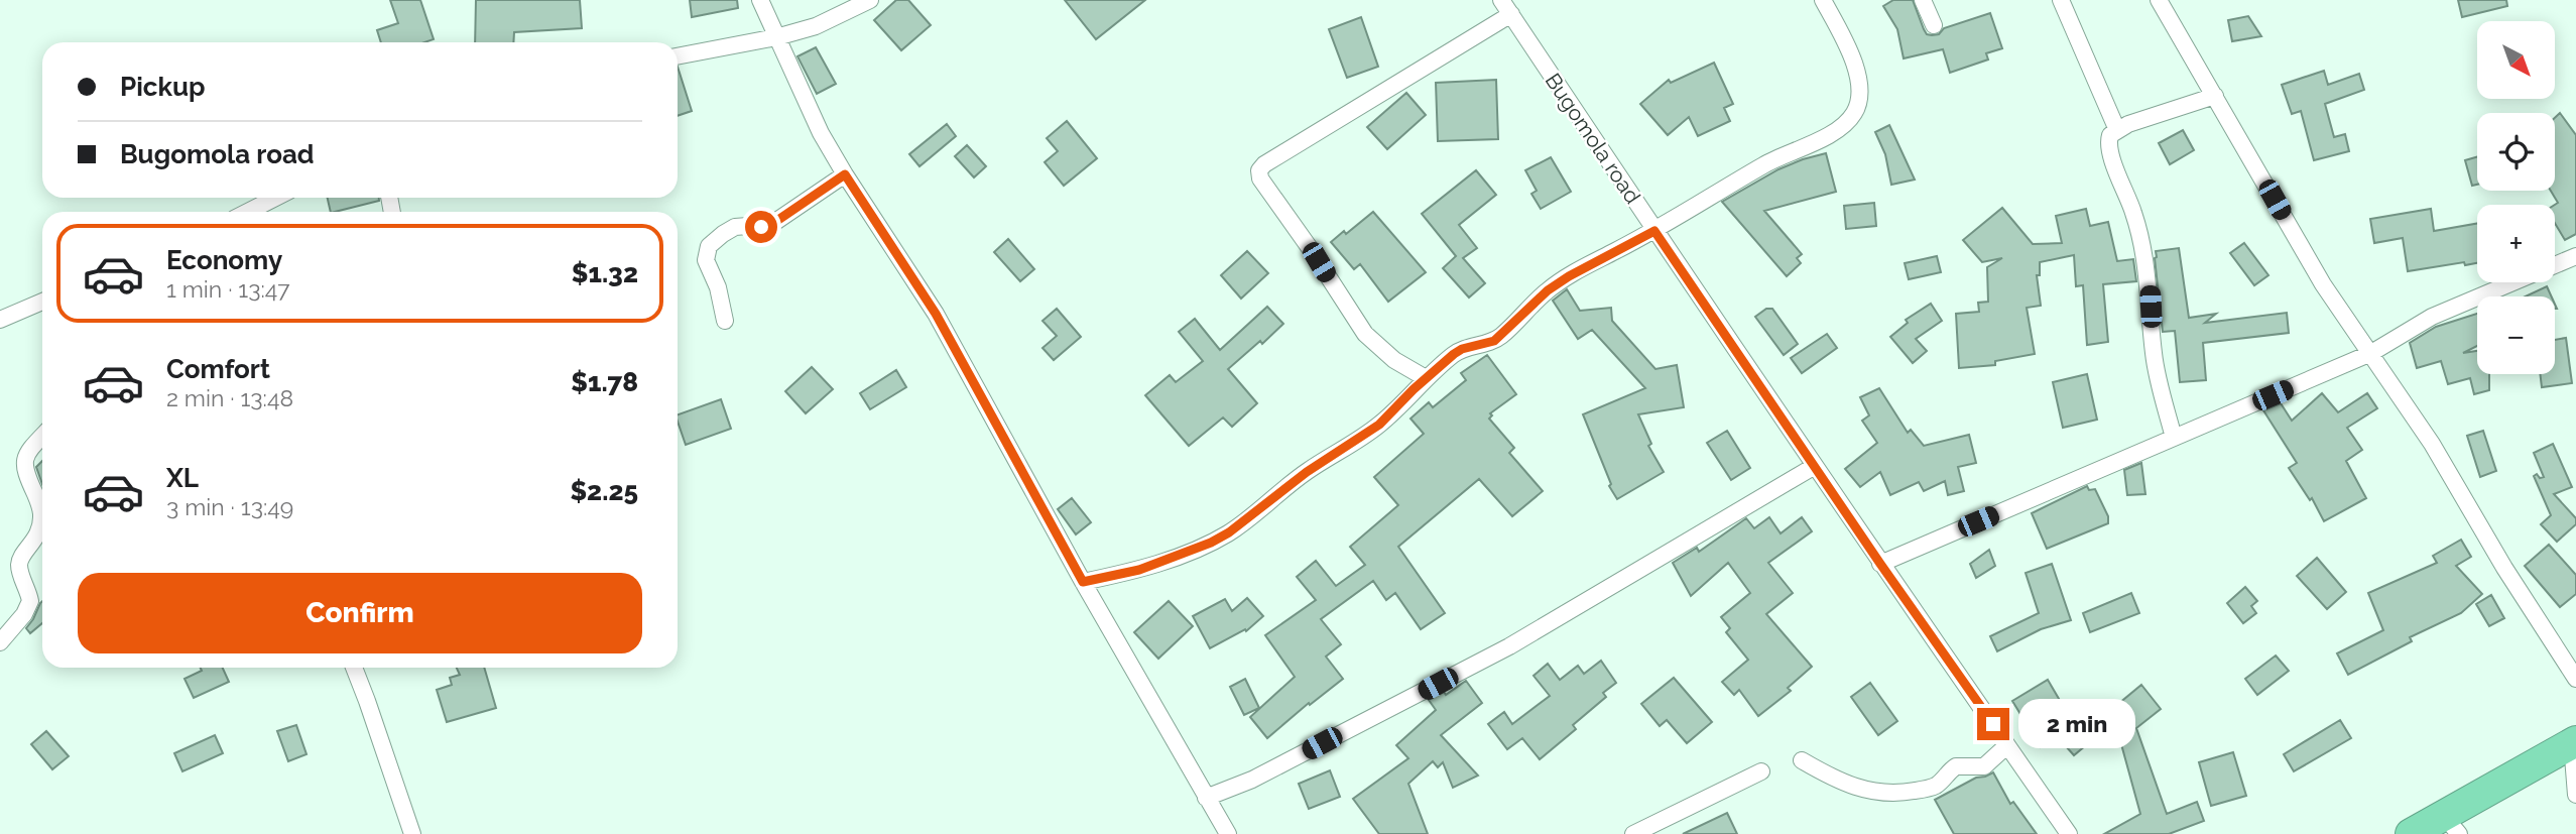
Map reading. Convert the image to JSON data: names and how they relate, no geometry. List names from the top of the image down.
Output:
{
  "streets": {
    "street": ["Bugomola road"]
  },
  "north": "bottom right",
  "page": {
    "map_buttons": ["+", "−"],
    "banner": ["Pickup", "Bugomola road"],
    "list": [
      {
        "name": "Economy",
        "note": "1 min · 13:47",
        "value": "$1.32"
      },
      {
        "name": "Comfort",
        "note": "2 min · 13:48",
        "value": "$1.78"
      },
      {
        "name": "XL",
        "note": "3 min · 13:49",
        "value": "$2.25"
      }
    ],
    "buttons": "Confirm",
    "bubble": "2 min"
  }
}
